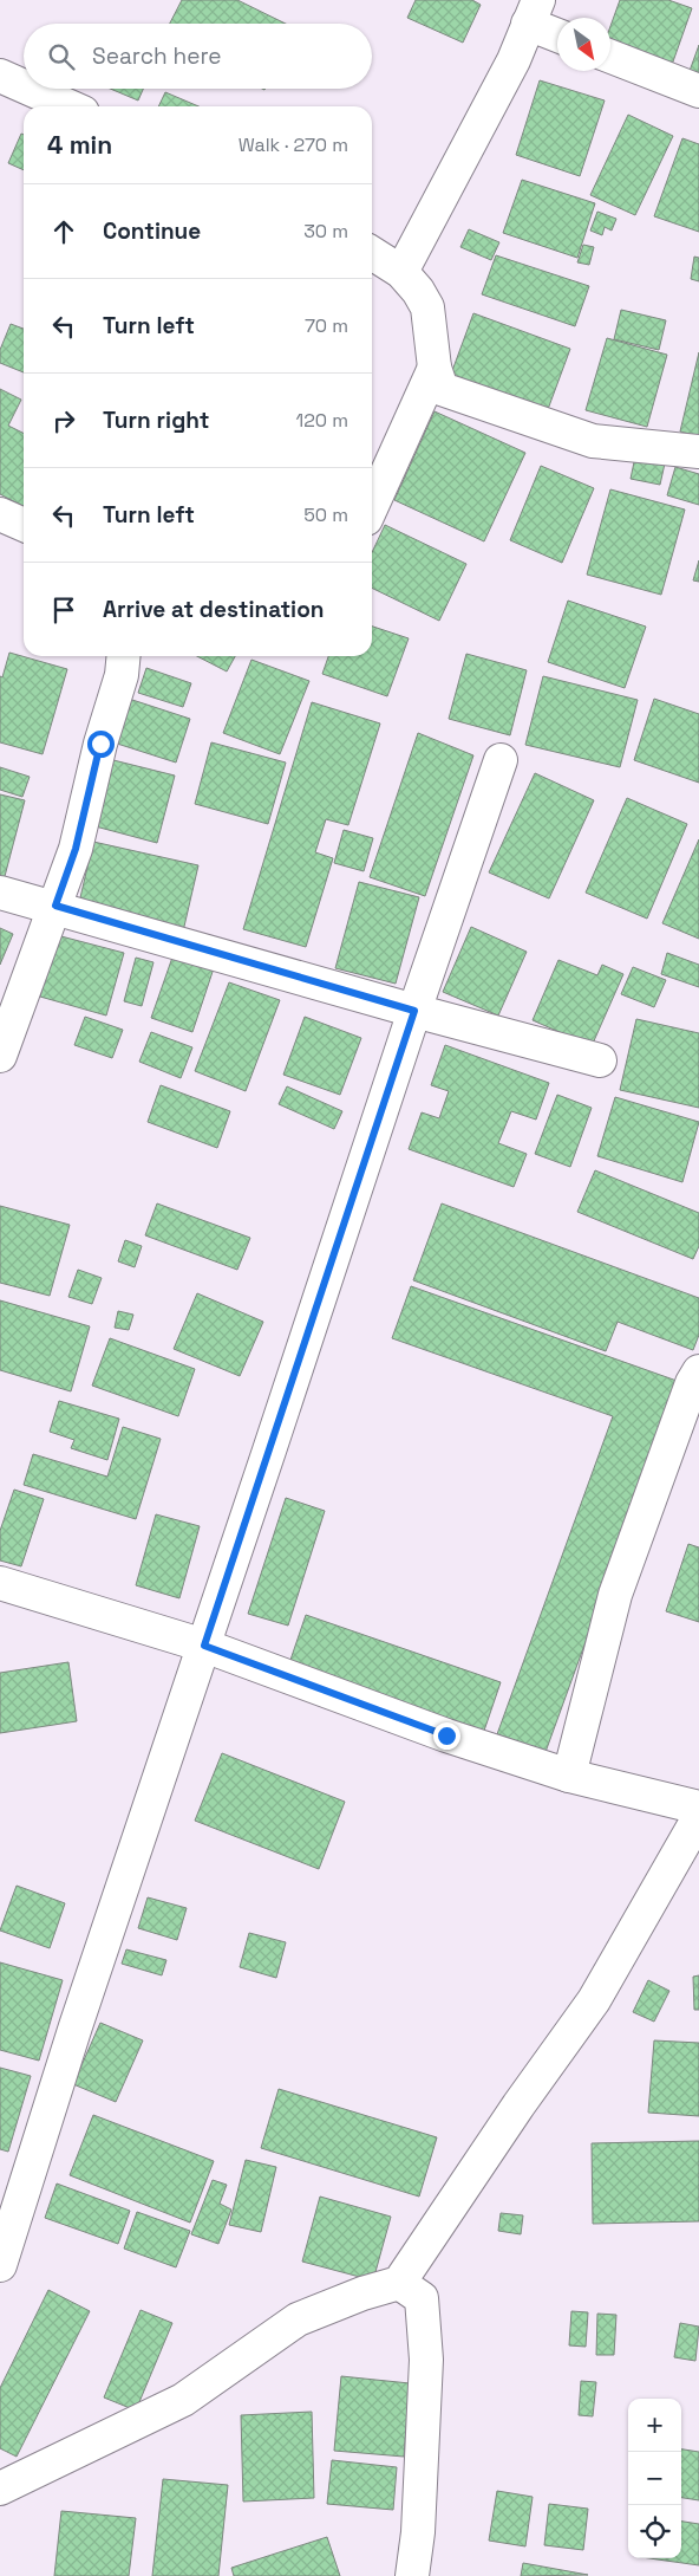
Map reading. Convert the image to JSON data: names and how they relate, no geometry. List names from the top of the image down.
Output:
{
  "north": "bottom right",
  "page": {
    "search": "Search here",
    "heading": ["4 min", "Walk · 270 m"],
    "list": [
      ["Continue", "30 m"],
      ["Turn left", "70 m"],
      ["Turn right", "120 m"],
      ["Turn left", "50 m"],
      "Arrive at destination"
    ],
    "map_buttons": ["+", "−"]
  }
}
